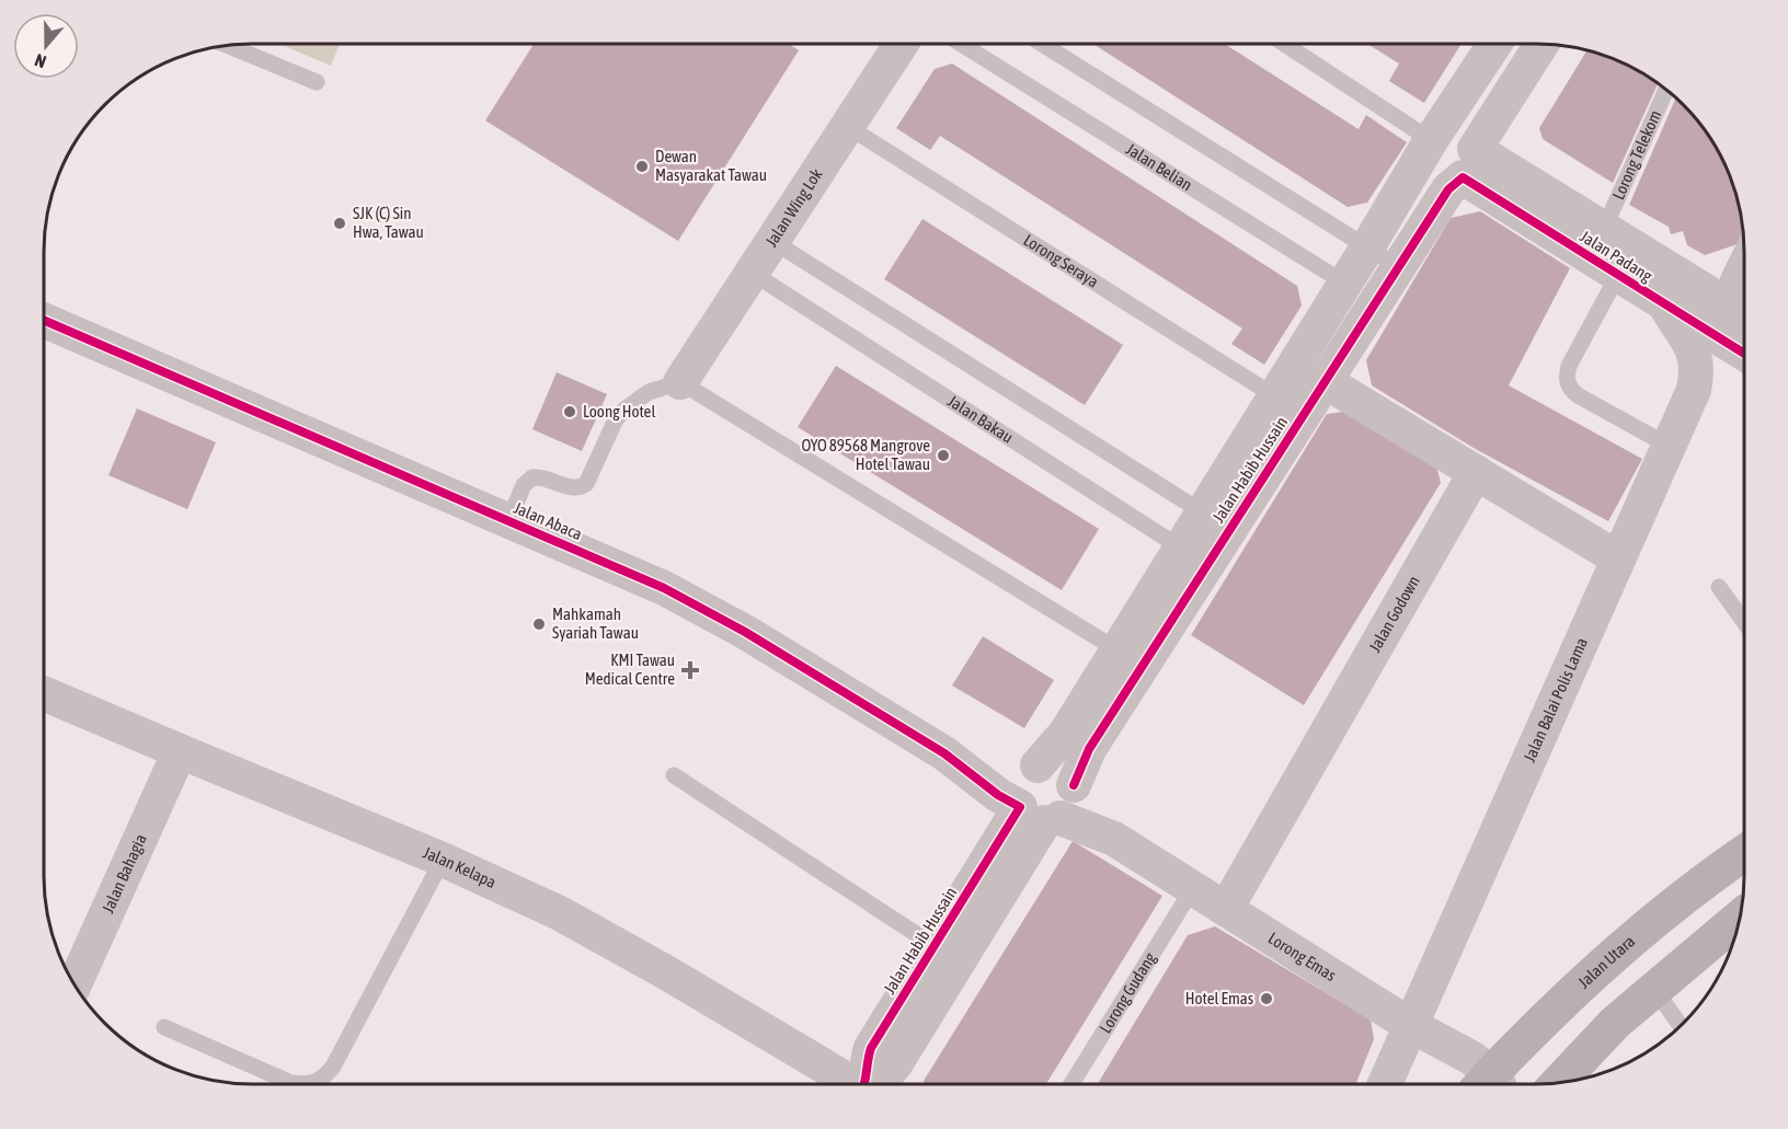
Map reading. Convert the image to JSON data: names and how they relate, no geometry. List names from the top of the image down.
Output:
{
  "streets": {
    "main road": ["Jalan Utara"],
    "street": [
      "Jalan Wing Lok",
      "Jalan Padang",
      "Jalan Habib Hussain",
      "Jalan Abaca",
      "Jalan Godown",
      "Jalan Balai Polis Lama",
      "Jalan Kelapa",
      "Jalan Bahagia",
      "Lorong Emas"
    ],
    "lane": [
      "Lorong Telekom",
      "Jalan Belian",
      "Lorong Seraya",
      "Jalan Bakau",
      "Lorong Gudang"
    ]
  },
  "crossings": [
    ["Lorong Telekom", "Jalan Padang"],
    ["Jalan Belian", "Jalan Habib Hussain"],
    ["Jalan Wing Lok", "Lorong Seraya"],
    ["Jalan Wing Lok", "Jalan Bakau"],
    ["Jalan Padang", "Jalan Habib Hussain"],
    ["Jalan Padang", "Jalan Balai Polis Lama"],
    ["Lorong Seraya", "Jalan Habib Hussain"],
    ["Jalan Bakau", "Jalan Habib Hussain"],
    ["Jalan Habib Hussain", "Jalan Abaca"],
    ["Jalan Habib Hussain", "Lorong Emas"],
    ["Jalan Abaca", "Lorong Emas"],
    ["Jalan Godown", "Lorong Emas"],
    ["Jalan Balai Polis Lama", "Lorong Emas"],
    ["Jalan Kelapa", "Jalan Bahagia"],
    ["Lorong Emas", "Lorong Gudang"]
  ],
  "places": {
    "other": [
      "Dewan Masyarakat Tawau",
      "SJK (C) Sin Hwa, Tawau",
      "Loong Hotel",
      "OYO 89568 Mangrove Hotel Tawau",
      "Mahkamah Syariah Tawau",
      "Hotel Emas"
    ],
    "health": ["KMI Tawau Medical Centre"]
  },
  "north": "bottom"
}
